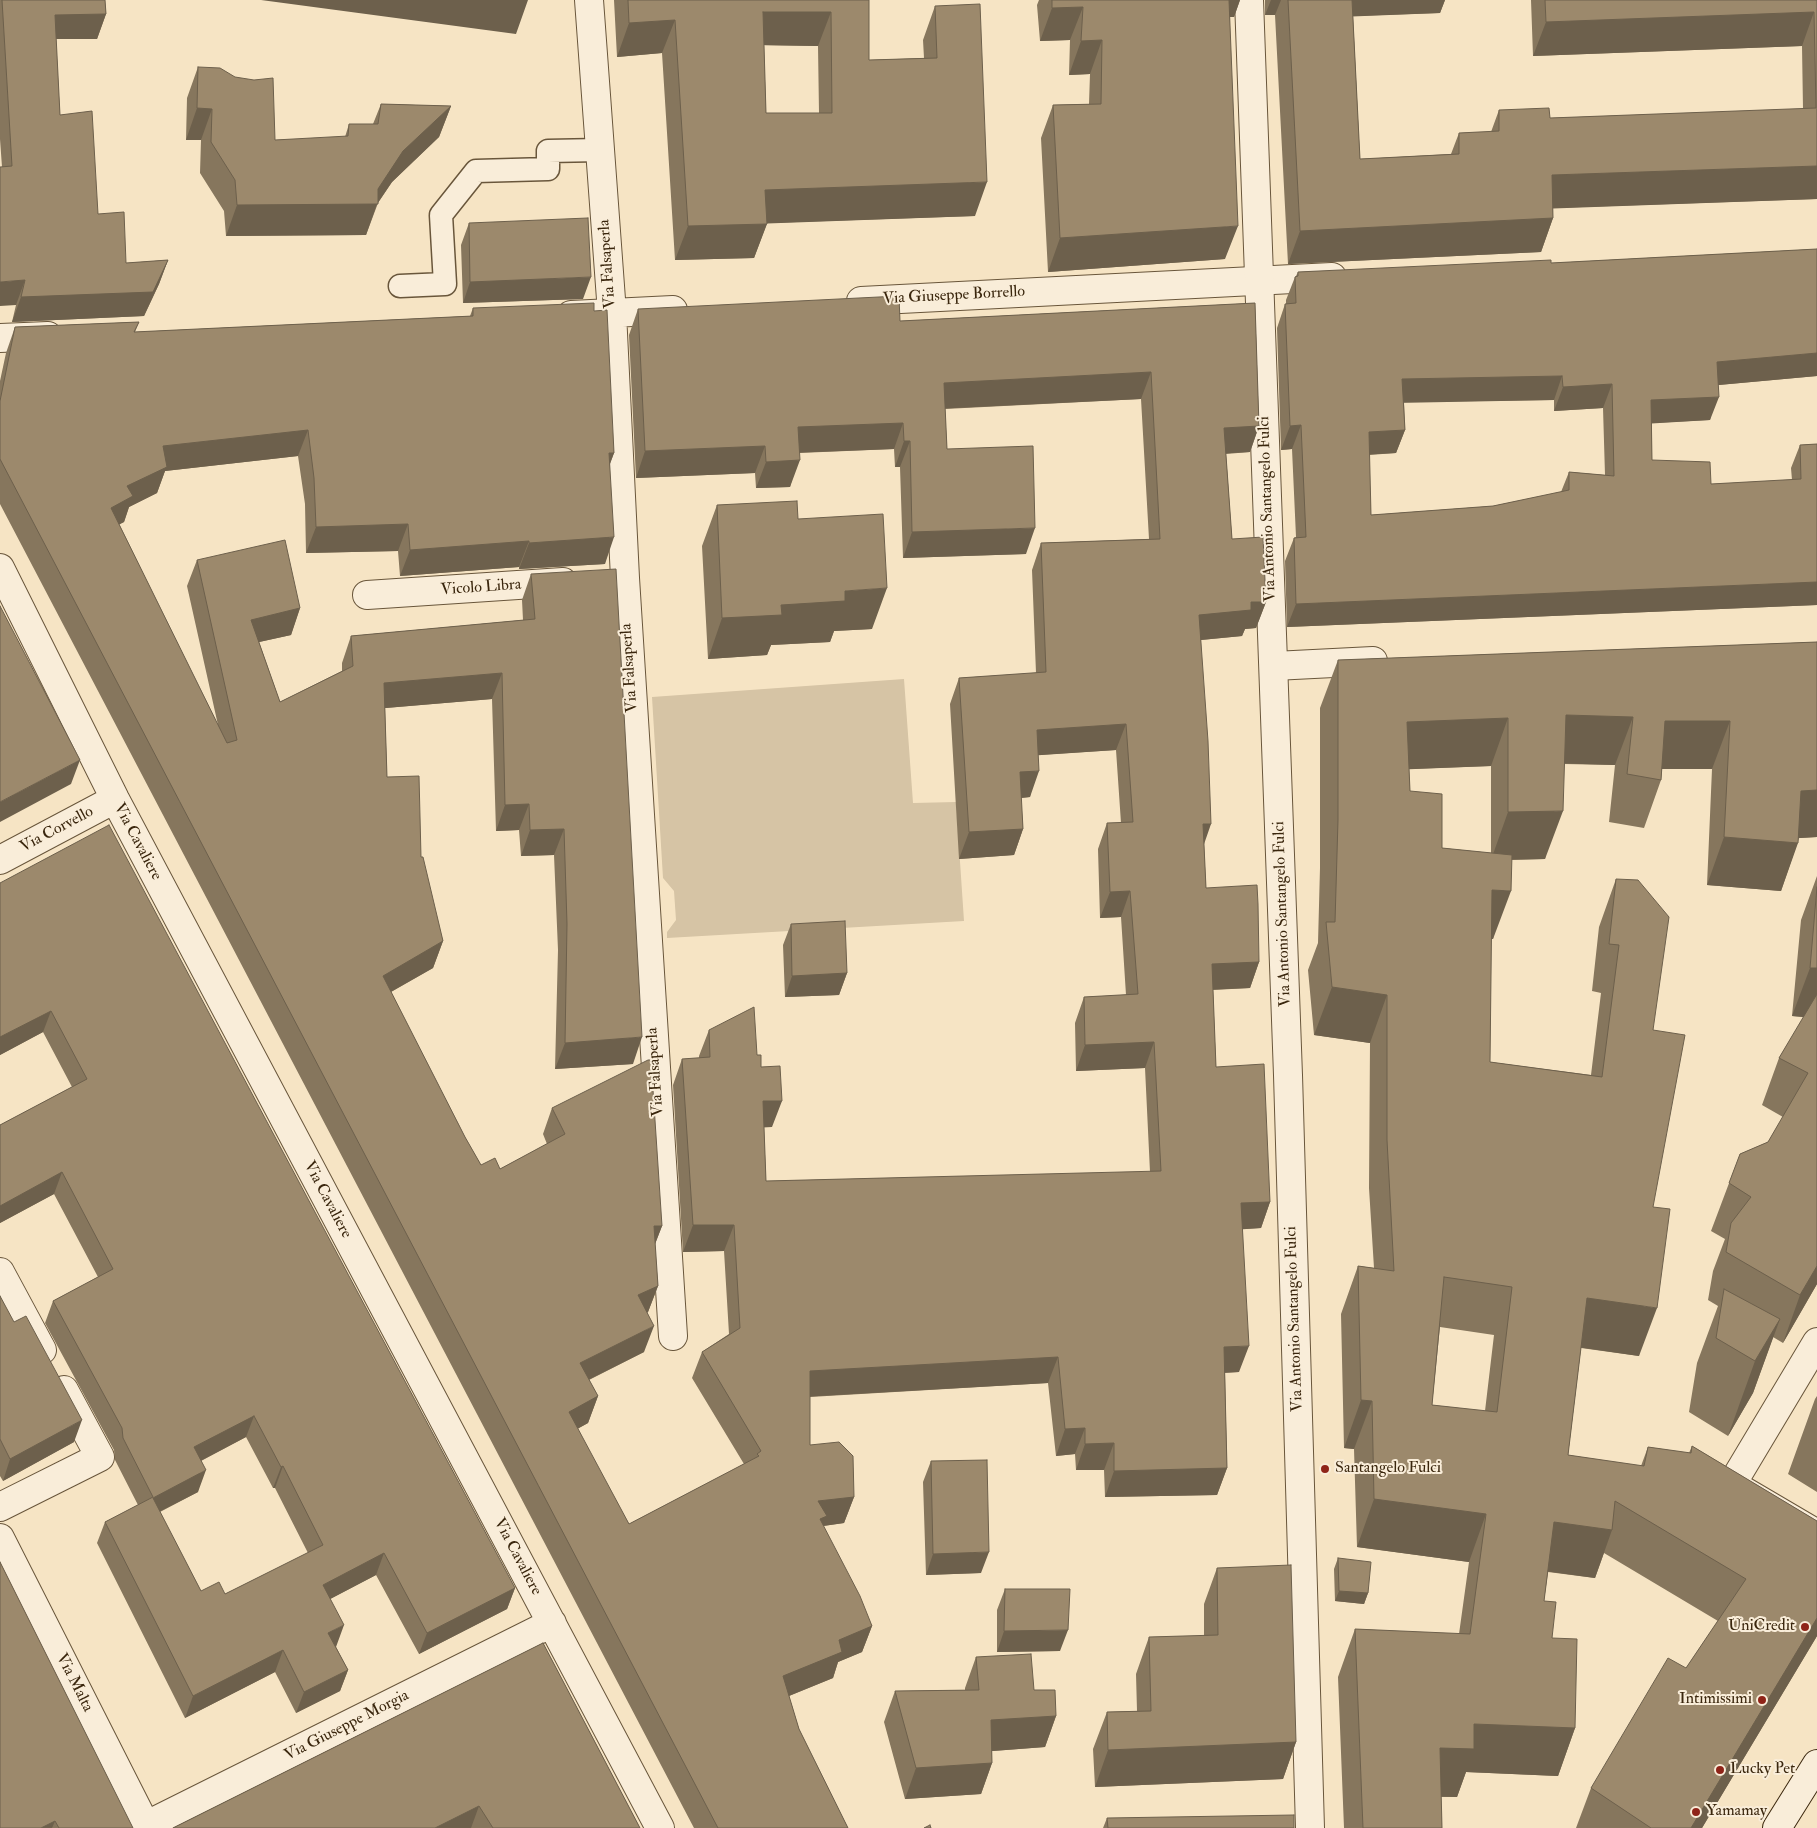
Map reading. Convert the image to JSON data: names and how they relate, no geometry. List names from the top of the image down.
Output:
{
  "streets": {
    "street": [
      "Via Falsaperla",
      "Via Giuseppe Borrello",
      "Via Antonio Santangelo Fulci",
      "Vicolo Libra",
      "Via Corvello",
      "Via Cavaliere",
      "Via Malta",
      "Via Giuseppe Morgia"
    ]
  },
  "crossings": [
    ["Via Falsaperla", "Vicolo Libra"],
    ["Via Giuseppe Borrello", "Via Antonio Santangelo Fulci"],
    ["Via Corvello", "Via Cavaliere"],
    ["Via Cavaliere", "Via Giuseppe Morgia"],
    ["Via Malta", "Via Giuseppe Morgia"]
  ],
  "places": [
    "Santangelo Fulci",
    "UniCredit",
    "Intimissimi",
    "Lucky Pet",
    "Yamamay"
  ]
}
